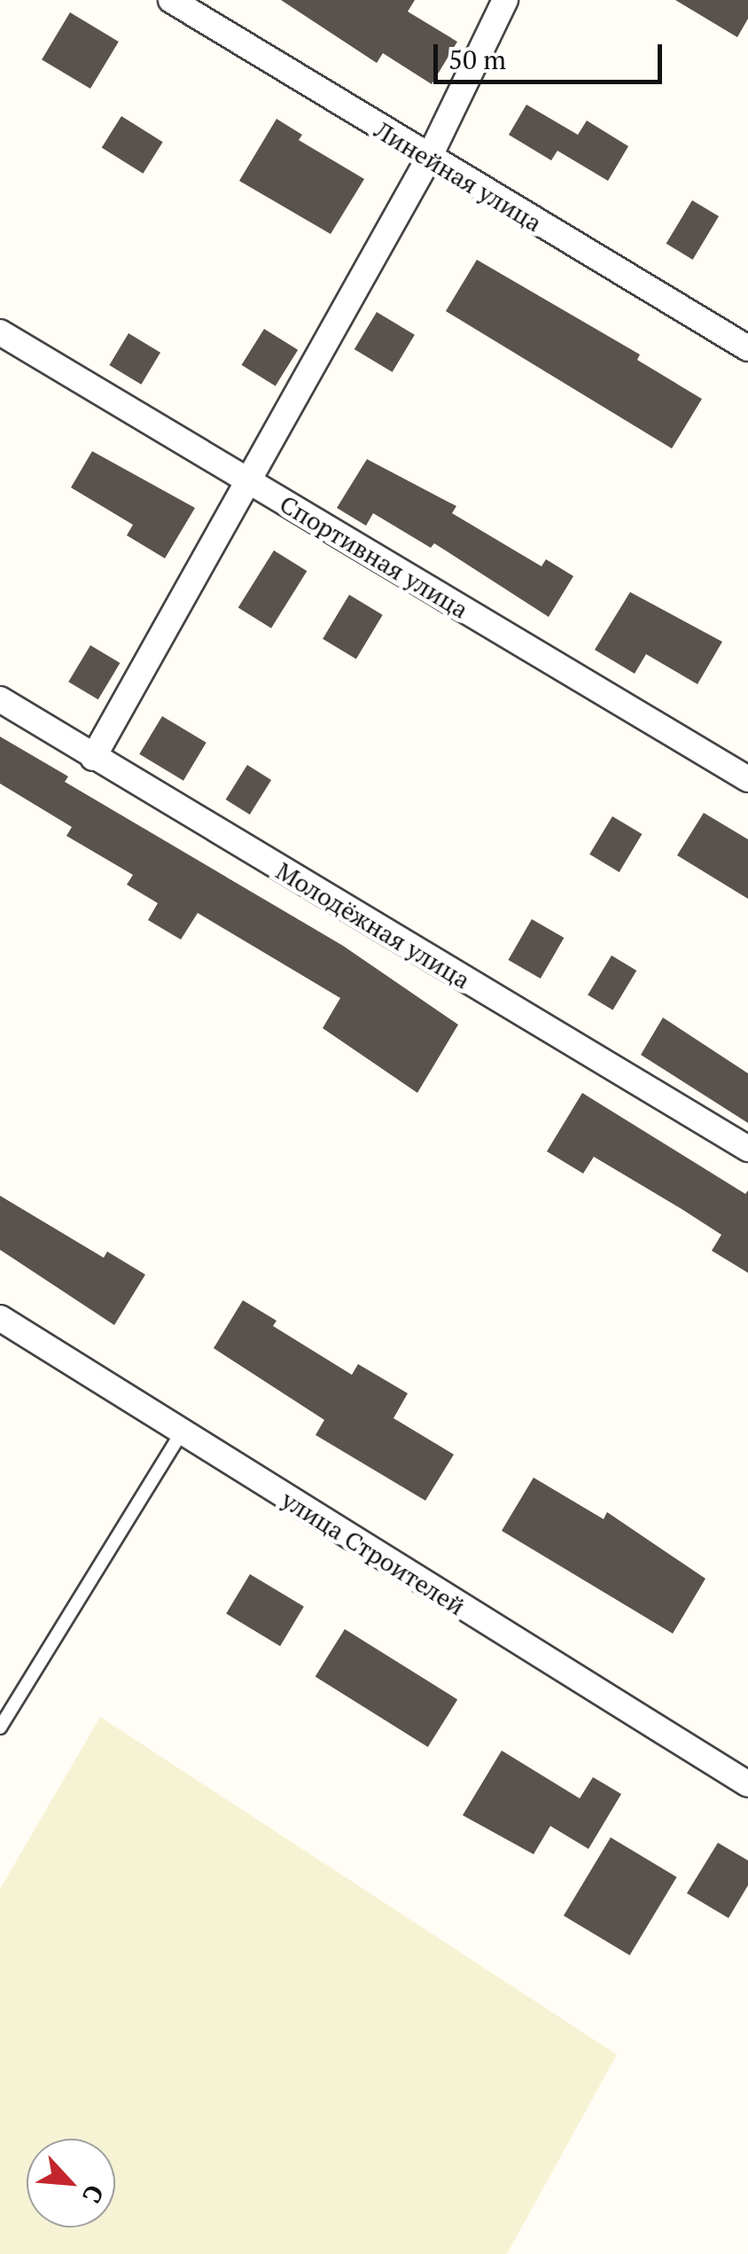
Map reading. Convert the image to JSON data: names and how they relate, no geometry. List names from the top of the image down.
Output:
{
  "streets": {
    "street": [
      "Линейная улица",
      "Спортивная улица",
      "Молодёжная улица",
      "улица Строителей"
    ]
  },
  "scale_bar": "50 m",
  "north": "bottom right"
}
